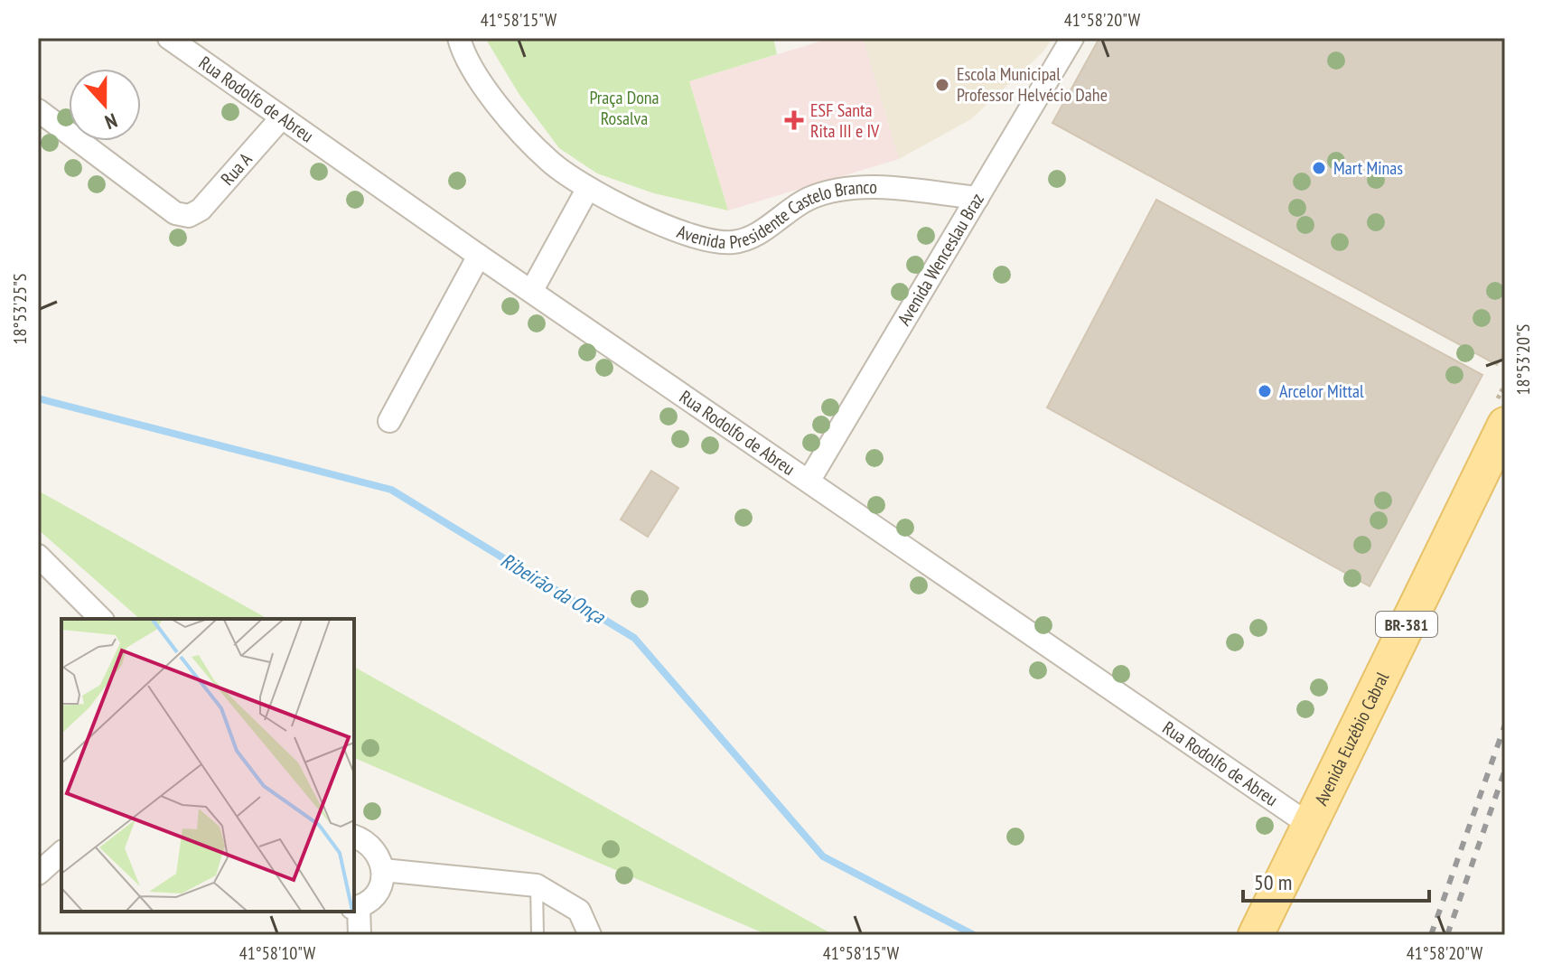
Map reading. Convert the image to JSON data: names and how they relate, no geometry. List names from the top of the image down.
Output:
{
  "streets": {
    "main road": ["BR-381", "Avenida Euzébio Cabral"],
    "street": [
      "Rua Rodolfo de Abreu",
      "Rua A",
      "Avenida Presidente Castelo Branco",
      "Avenida Wenceslau Braz"
    ]
  },
  "crossings": [
    ["Rua Rodolfo de Abreu", "Rua A"],
    ["Rua Rodolfo de Abreu", "Avenida Wenceslau Braz"],
    ["Rua Rodolfo de Abreu", "Avenida Euzébio Cabral"],
    ["Avenida Presidente Castelo Branco", "Avenida Wenceslau Braz"]
  ],
  "water": ["Ribeirão da Onça"],
  "parks": ["Praça Dona Rosalva"],
  "places": {
    "other": ["Escola Municipal Professor Helvécio Dahe", "Mart Minas", "Arcelor Mittal"],
    "health": ["ESF Santa Rita III e IV"]
  },
  "scale_bar": "50 m",
  "north": "bottom",
  "coordinates": [
    "41°58'15\"W",
    "41°58'20\"W",
    "18°53'25\"S",
    "18°53'20\"S",
    "41°58'10\"W"
  ]
}
